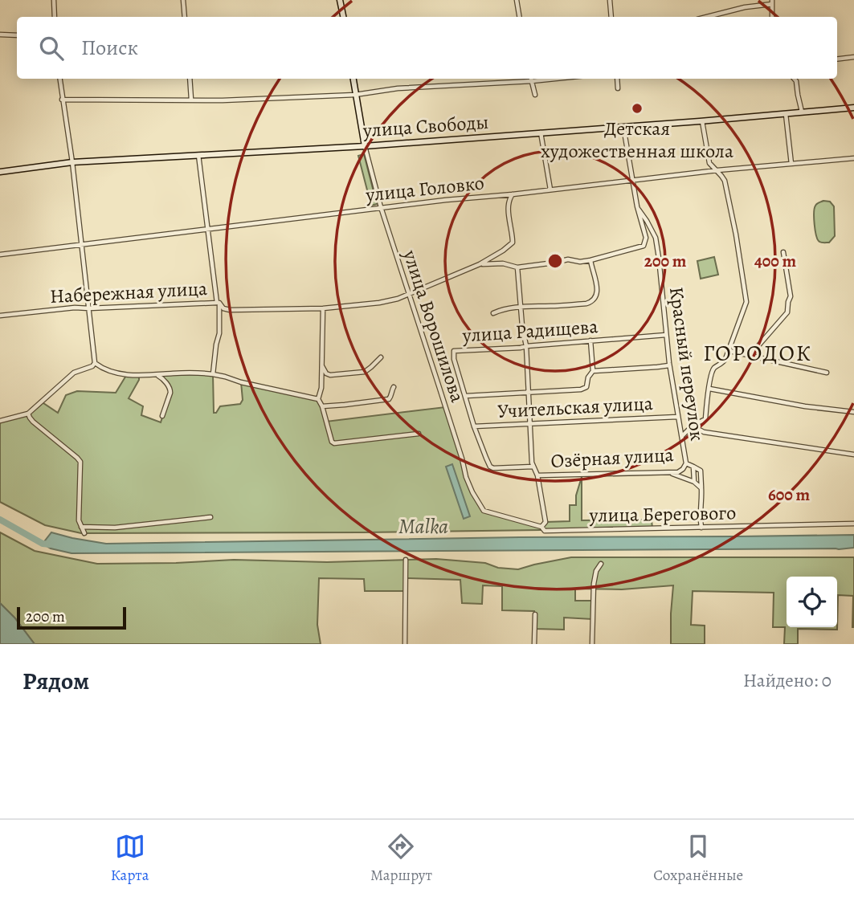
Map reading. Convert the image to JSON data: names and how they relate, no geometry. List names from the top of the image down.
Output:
{
  "streets": {
    "main road": ["улица Свободы"],
    "street": [
      "улица Головко",
      "Набережная улица",
      "улица Ворошилова",
      "улица Радищева",
      "Красный переулок",
      "Учительская улица",
      "Озёрная улица",
      "улица Берегового"
    ]
  },
  "crossings": [
    ["улица Свободы", "улица Ворошилова"],
    ["улица Свободы", "Красный переулок"],
    ["улица Головко", "Набережная улица"],
    ["улица Головко", "улица Ворошилова"],
    ["улица Головко", "Красный переулок"],
    ["Набережная улица", "улица Ворошилова"],
    ["Набережная улица", "Красный переулок"],
    ["улица Ворошилова", "улица Берегового"],
    ["улица Радищева", "Красный переулок"],
    ["улица Радищева", "Учительская улица"],
    ["улица Радищева", "Озёрная улица"],
    ["Красный переулок", "Учительская улица"],
    ["Красный переулок", "Озёрная улица"]
  ],
  "districts": ["ГОРОДОК"],
  "water": ["Malka"],
  "places": ["Детская художественная школа"],
  "scale_bar": "200 m",
  "page": {
    "search": "Поиск",
    "scale": "200 m",
    "heading": ["Рядом", "Найдено: 0"],
    "nav": ["Карта", "Маршрут", "Сохранённые"]
  },
  "rings": ["200 m", "400 m", "600 m"]
}
